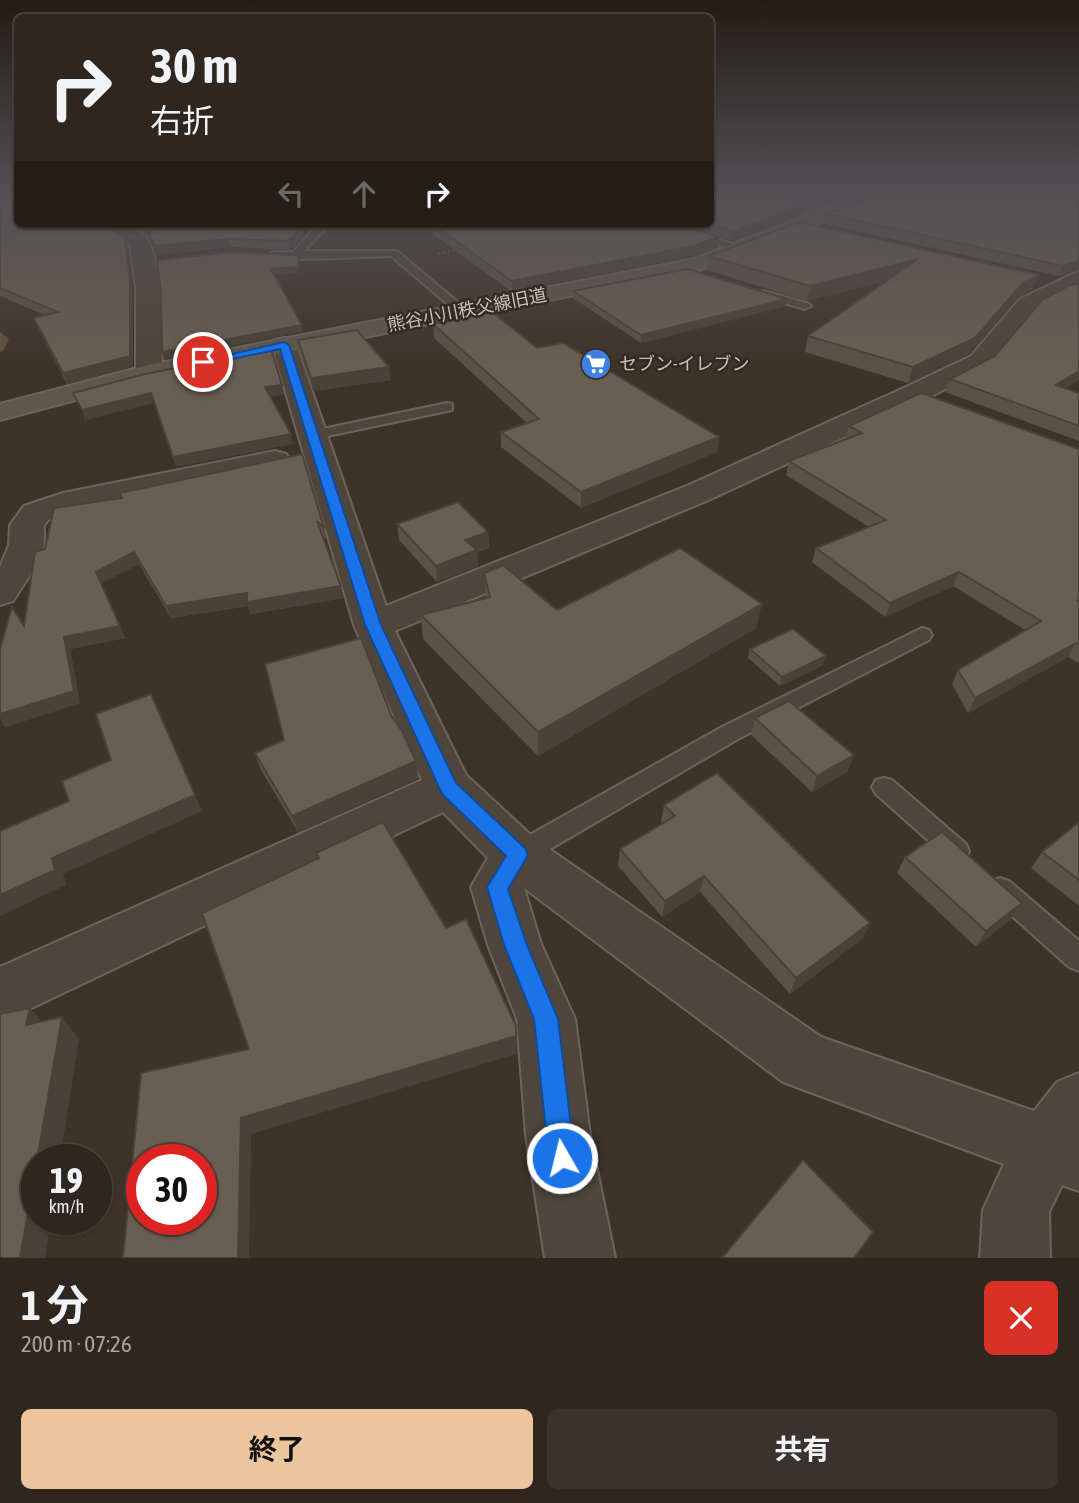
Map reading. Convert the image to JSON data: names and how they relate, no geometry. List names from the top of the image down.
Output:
{
  "streets": {
    "street": ["熊谷小川秩父線旧道"]
  },
  "places": {
    "supermarket": ["セブン-イレブン"]
  },
  "page": {
    "turn": ["30 m", "右折"],
    "speed": "19 km/h",
    "limit": "30",
    "heading": ["1 分", "200 m · 07:26"],
    "buttons": ["終了", "共有"]
  }
}
